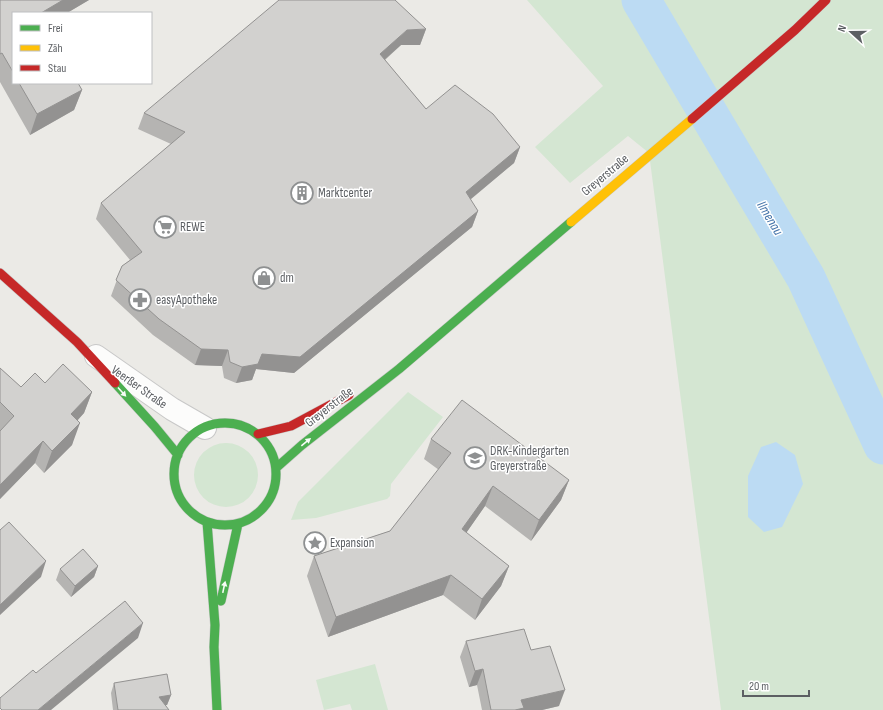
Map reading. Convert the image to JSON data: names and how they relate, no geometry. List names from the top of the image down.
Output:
{
  "streets": {
    "main road": ["Greyerstraße", "Veerßer Straße"]
  },
  "crossings": [
    ["Greyerstraße", "Veerßer Straße"]
  ],
  "one_way": ["Veerßer Straße"],
  "water": ["Ilmenau"],
  "places": {
    "building": ["Marktcenter"],
    "supermarket": ["REWE"],
    "shop": ["dm"],
    "pharmacy": ["easyApotheke"],
    "school or university": ["DRK-Kindergarten Greyerstraße"],
    "place": ["Expansion"]
  },
  "legend": ["Frei", "Zäh", "Stau"],
  "scale_bar": "20 m",
  "north": "left"
}
